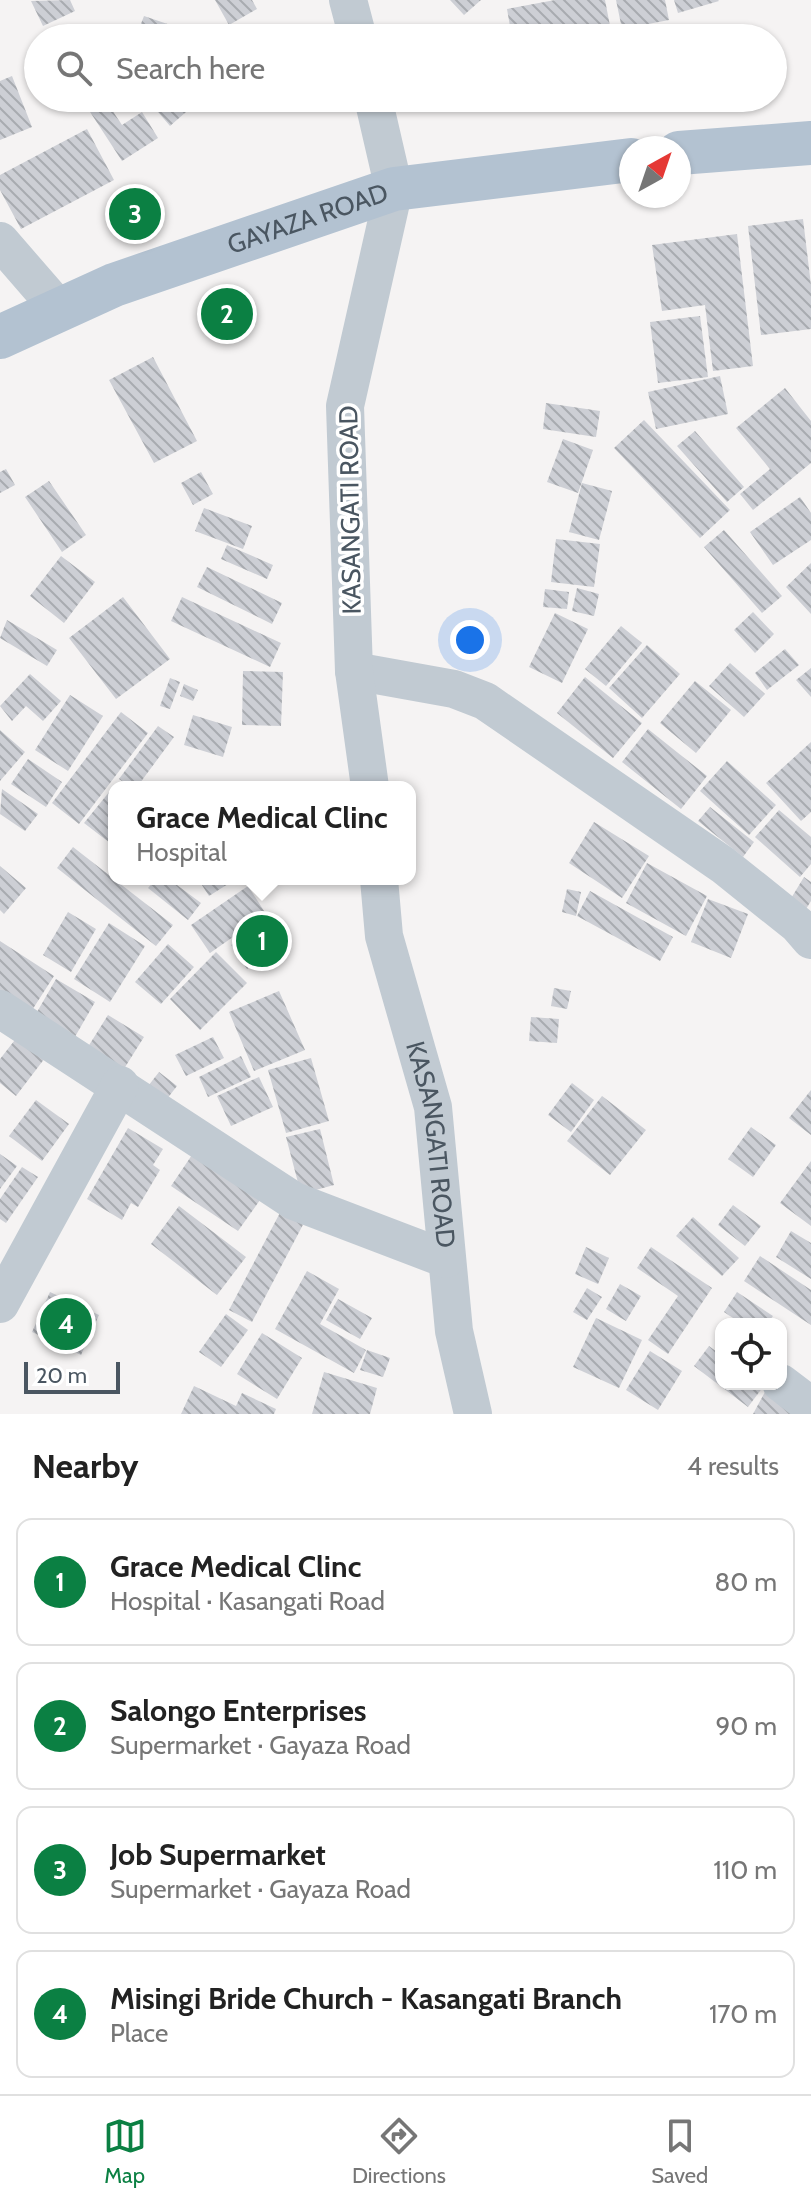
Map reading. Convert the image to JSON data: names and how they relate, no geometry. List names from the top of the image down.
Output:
{
  "streets": {
    "main road": ["GAYAZA ROAD"],
    "street": ["KASANGATI ROAD"]
  },
  "crossings": [
    ["GAYAZA ROAD", "KASANGATI ROAD"]
  ],
  "scale_bar": "20 m",
  "north": "top right",
  "page": {
    "search": "Search here",
    "pins": [
      "3",
      "2",
      "1",
      "4"
    ],
    "popup": ["Grace Medical Clinc", "Hospital"],
    "scale": "20 m",
    "heading": ["Nearby", "4 results"],
    "list": [
      {
        "mark": "1",
        "name": "Grace Medical Clinc",
        "note": "Hospital · Kasangati Road",
        "value": "80 m"
      },
      {
        "mark": "2",
        "name": "Salongo Enterprises",
        "note": "Supermarket · Gayaza Road",
        "value": "90 m"
      },
      {
        "mark": "3",
        "name": "Job Supermarket",
        "note": "Supermarket · Gayaza Road",
        "value": "110 m"
      },
      {
        "mark": "4",
        "name": "Misingi Bride Church - Kasangati Branch",
        "note": "Place",
        "value": "170 m"
      }
    ],
    "nav": ["Map", "Directions", "Saved"]
  }
}
